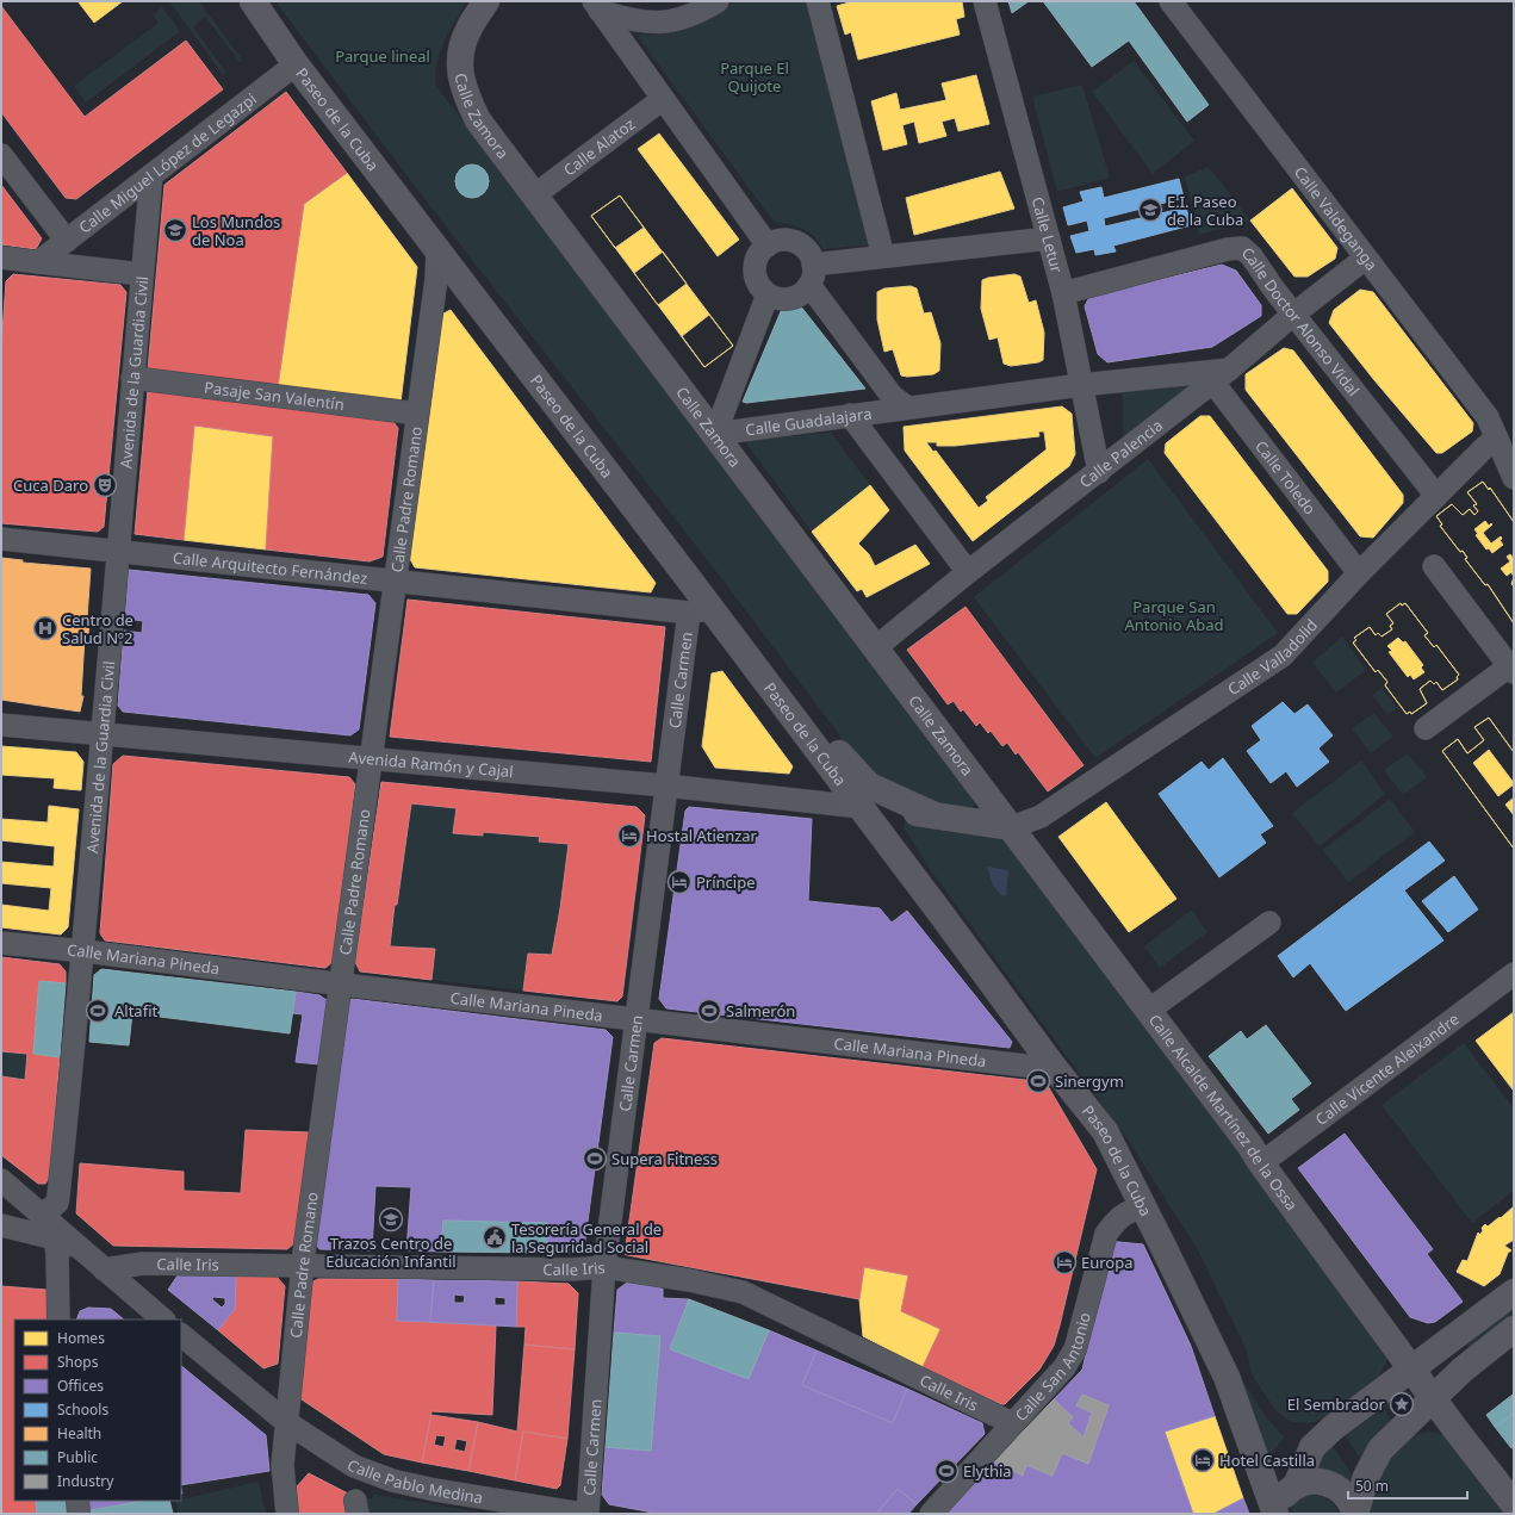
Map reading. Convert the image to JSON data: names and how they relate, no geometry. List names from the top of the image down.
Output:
{
  "streets": {
    "main road": ["Calle Zamora", "Paseo de la Cuba", "Calle Alcalde Martínez de la Ossa"],
    "street": [
      "Calle Alatoz",
      "Calle Miguel López de Legazpi",
      "Calle Valdeganga",
      "Calle Letur",
      "Calle Doctor Alonso Vidal",
      "Avenida de la Guardia Civil",
      "Pasaje San Valentín",
      "Calle Guadalajara",
      "Calle Palencia",
      "Calle Toledo",
      "Calle Padre Romano",
      "Calle Arquitecto Fernández",
      "Calle Valladolid",
      "Calle Carmen",
      "Avenida Ramón y Cajal",
      "Calle Mariana Pineda",
      "Calle Vicente Aleixandre",
      "Calle Iris",
      "Calle San Antonio",
      "Calle Pablo Medina"
    ]
  },
  "crossings": [
    ["Calle Zamora", "Calle Alatoz"],
    ["Calle Zamora", "Calle Guadalajara"],
    ["Calle Zamora", "Calle Palencia"],
    ["Calle Zamora", "Calle Valladolid"],
    ["Calle Zamora", "Calle Alcalde Martínez de la Ossa"],
    ["Paseo de la Cuba", "Calle Miguel López de Legazpi"],
    ["Paseo de la Cuba", "Calle Padre Romano"],
    ["Paseo de la Cuba", "Calle Arquitecto Fernández"],
    ["Paseo de la Cuba", "Calle Carmen"],
    ["Paseo de la Cuba", "Avenida Ramón y Cajal"],
    ["Paseo de la Cuba", "Calle Mariana Pineda"],
    ["Paseo de la Cuba", "Calle San Antonio"],
    ["Calle Miguel López de Legazpi", "Avenida de la Guardia Civil"],
    ["Calle Valdeganga", "Calle Palencia"],
    ["Calle Valdeganga", "Calle Valladolid"],
    ["Calle Letur", "Calle Doctor Alonso Vidal"],
    ["Calle Letur", "Calle Guadalajara"],
    ["Calle Letur", "Calle Palencia"],
    ["Calle Doctor Alonso Vidal", "Calle Palencia"],
    ["Calle Doctor Alonso Vidal", "Calle Valladolid"],
    ["Avenida de la Guardia Civil", "Pasaje San Valentín"],
    ["Avenida de la Guardia Civil", "Calle Arquitecto Fernández"],
    ["Avenida de la Guardia Civil", "Avenida Ramón y Cajal"],
    ["Avenida de la Guardia Civil", "Calle Mariana Pineda"],
    ["Pasaje San Valentín", "Calle Padre Romano"],
    ["Calle Guadalajara", "Calle Palencia"],
    ["Calle Guadalajara", "Calle Toledo"],
    ["Calle Palencia", "Calle Toledo"],
    ["Calle Toledo", "Calle Valladolid"],
    ["Calle Padre Romano", "Calle Arquitecto Fernández"],
    ["Calle Padre Romano", "Avenida Ramón y Cajal"],
    ["Calle Padre Romano", "Calle Mariana Pineda"],
    ["Calle Padre Romano", "Calle Iris"],
    ["Calle Padre Romano", "Calle Pablo Medina"],
    ["Calle Arquitecto Fernández", "Calle Carmen"],
    ["Calle Valladolid", "Calle Alcalde Martínez de la Ossa"],
    ["Calle Carmen", "Avenida Ramón y Cajal"],
    ["Calle Carmen", "Calle Mariana Pineda"],
    ["Calle Carmen", "Calle Iris"],
    ["Calle Vicente Aleixandre", "Calle Alcalde Martínez de la Ossa"],
    ["Calle Iris", "Calle San Antonio"]
  ],
  "parks": ["Parque lineal", "Parque El Quijote", "Parque San Antonio Abad"],
  "places": {
    "school or university": ["E.I. Paseo de la Cuba", "Los Mundos de Noa", "Trazos Centro de Educación Infantil"],
    "theatre": ["Cuca Daro"],
    "hospital": ["Centro de Salud Nº2"],
    "hotel": [
      "Hostal Atienzar",
      "Príncipe",
      "Europa",
      "Hotel Castilla"
    ],
    "sports": [
      "Altafit",
      "Salmerón",
      "Sinergym",
      "Supera Fitness",
      "Elythia"
    ],
    "public building": ["Tesorería General de la Seguridad Social"],
    "place": ["El Sembrador"]
  },
  "legend": [
    "Homes",
    "Shops",
    "Offices",
    "Schools",
    "Health",
    "Public",
    "Industry"
  ],
  "scale_bar": "50 m"
}
